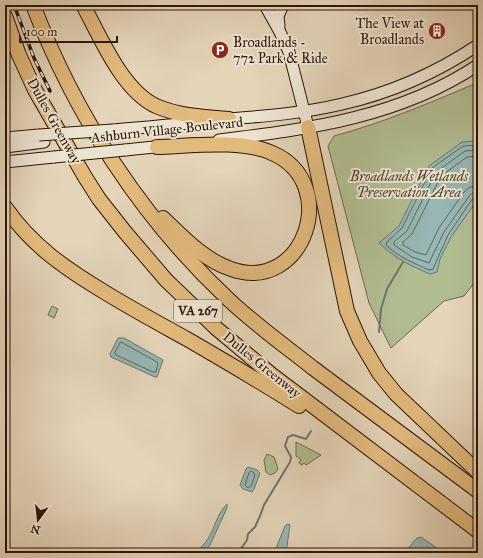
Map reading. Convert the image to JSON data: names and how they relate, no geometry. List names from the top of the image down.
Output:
{
  "streets": {
    "highway": ["Dulles Greenway", "VA 267"],
    "main road": ["Ashburn Village Boulevard"]
  },
  "parks": ["Broadlands Wetlands Preservation Area"],
  "places": {
    "building": ["The View at Broadlands"],
    "parking": ["Broadlands - 772 Park & Ride"]
  },
  "scale_bar": "100 m",
  "north": "bottom"
}
